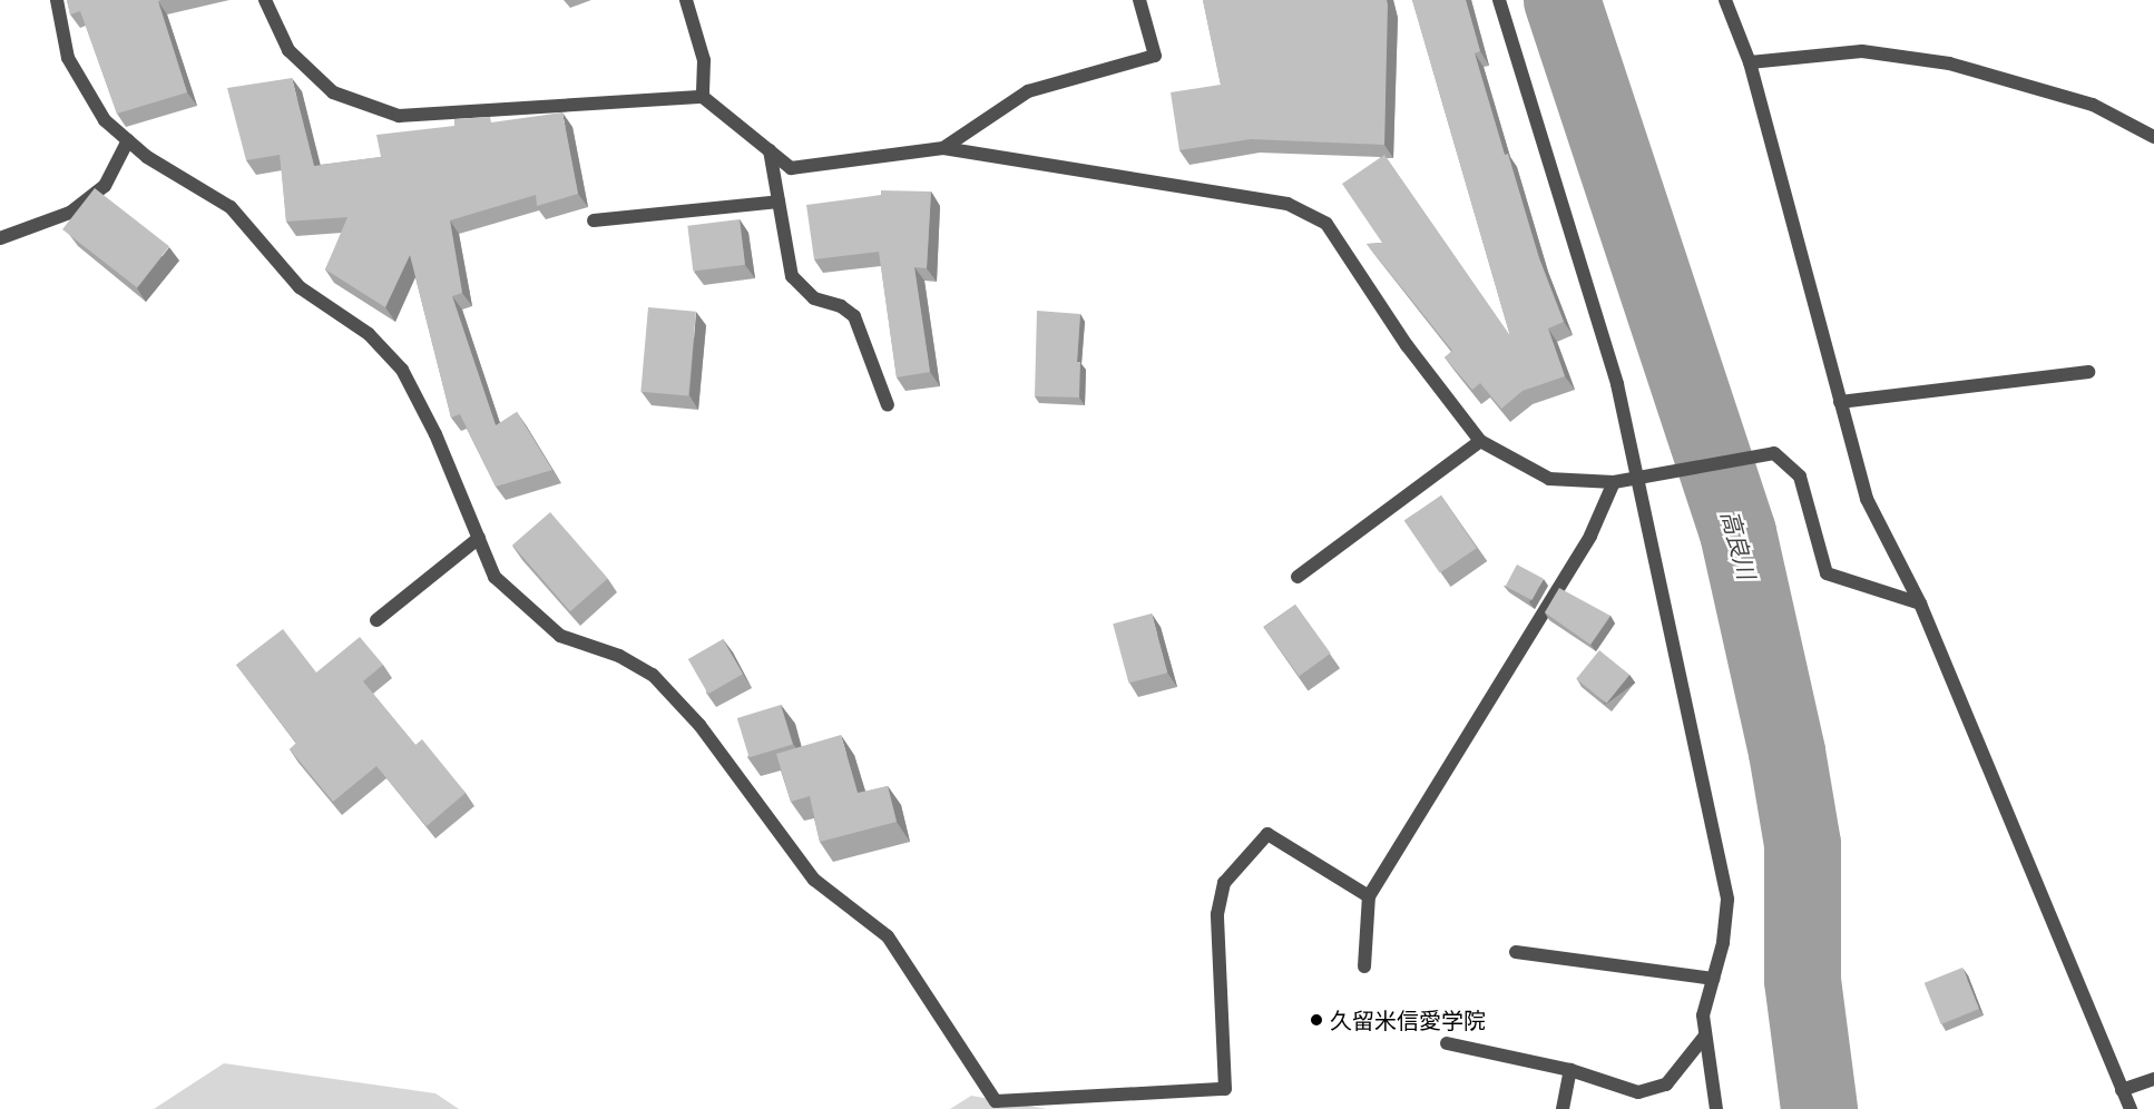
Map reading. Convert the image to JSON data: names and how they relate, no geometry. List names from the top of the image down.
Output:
{
  "water": ["高良川"],
  "places": ["久留米信愛学院"]
}
